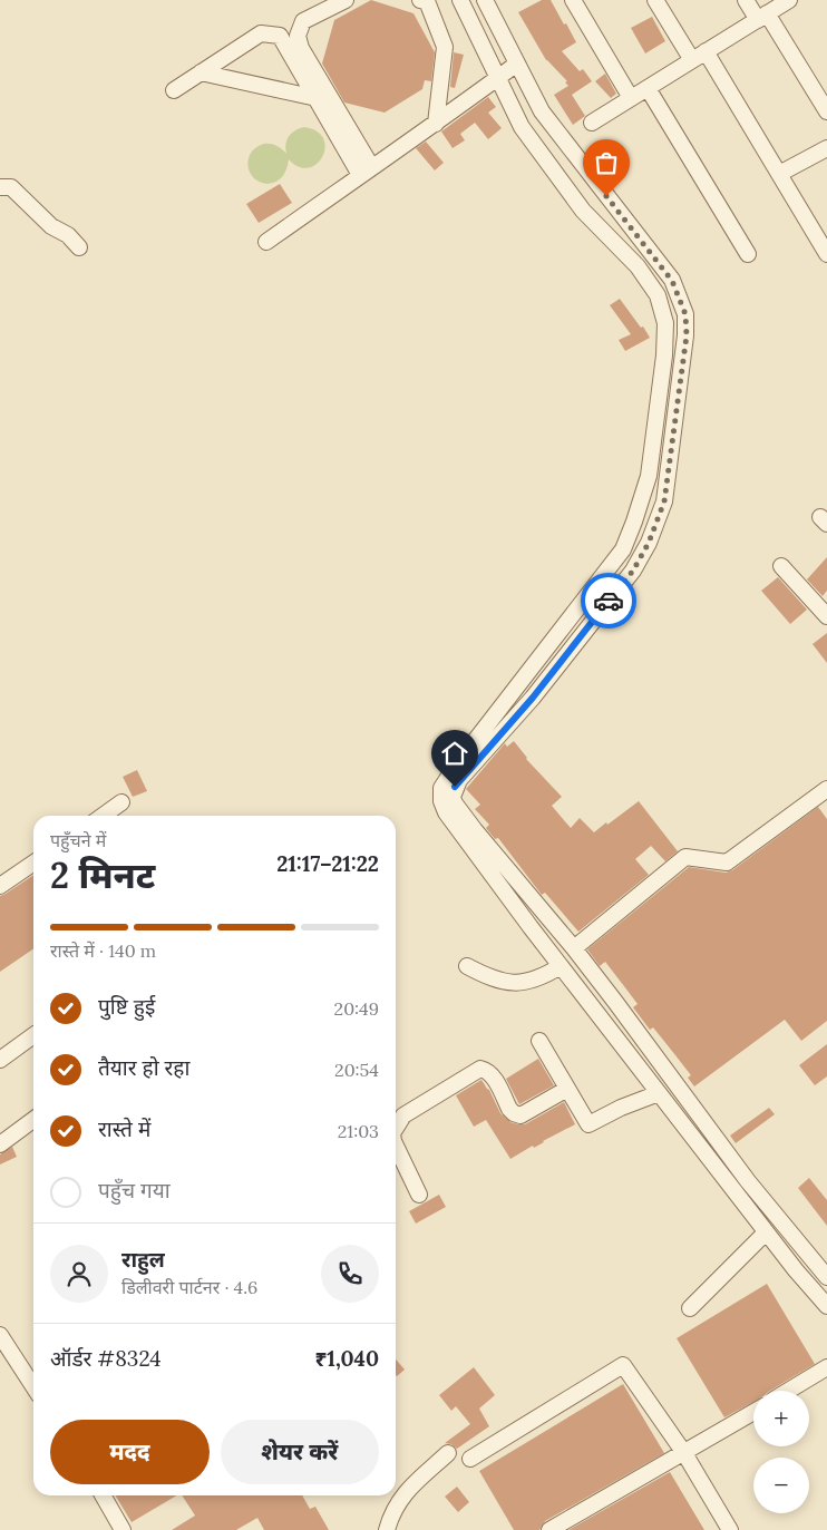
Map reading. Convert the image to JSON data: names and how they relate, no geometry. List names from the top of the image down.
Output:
{
  "page": {
    "heading": ["2 मिनट", "पहुँचने में", "21:17–21:22"],
    "panel": [
      "राहुल",
      "डिलीवरी पार्टनर · 4.6",
      "ऑर्डर #8324",
      "₹1,040"
    ],
    "bar": "रास्ते में · 140 m",
    "list": [
      ["पुष्टि हुई", "20:49"],
      ["तैयार हो रहा", "20:54"],
      ["रास्ते में", "21:03"],
      "पहुँच गया"
    ],
    "map_buttons": ["+", "−"],
    "buttons": ["मदद", "शेयर करें"]
  }
}
